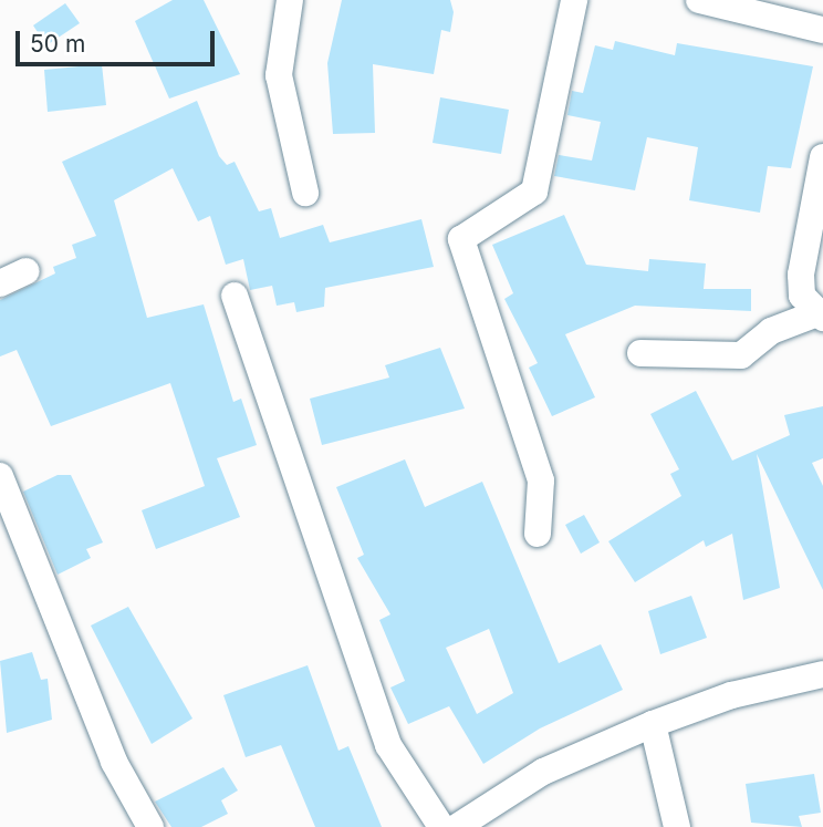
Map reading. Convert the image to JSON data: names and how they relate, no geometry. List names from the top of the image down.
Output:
{
  "scale_bar": "50 m"
}
